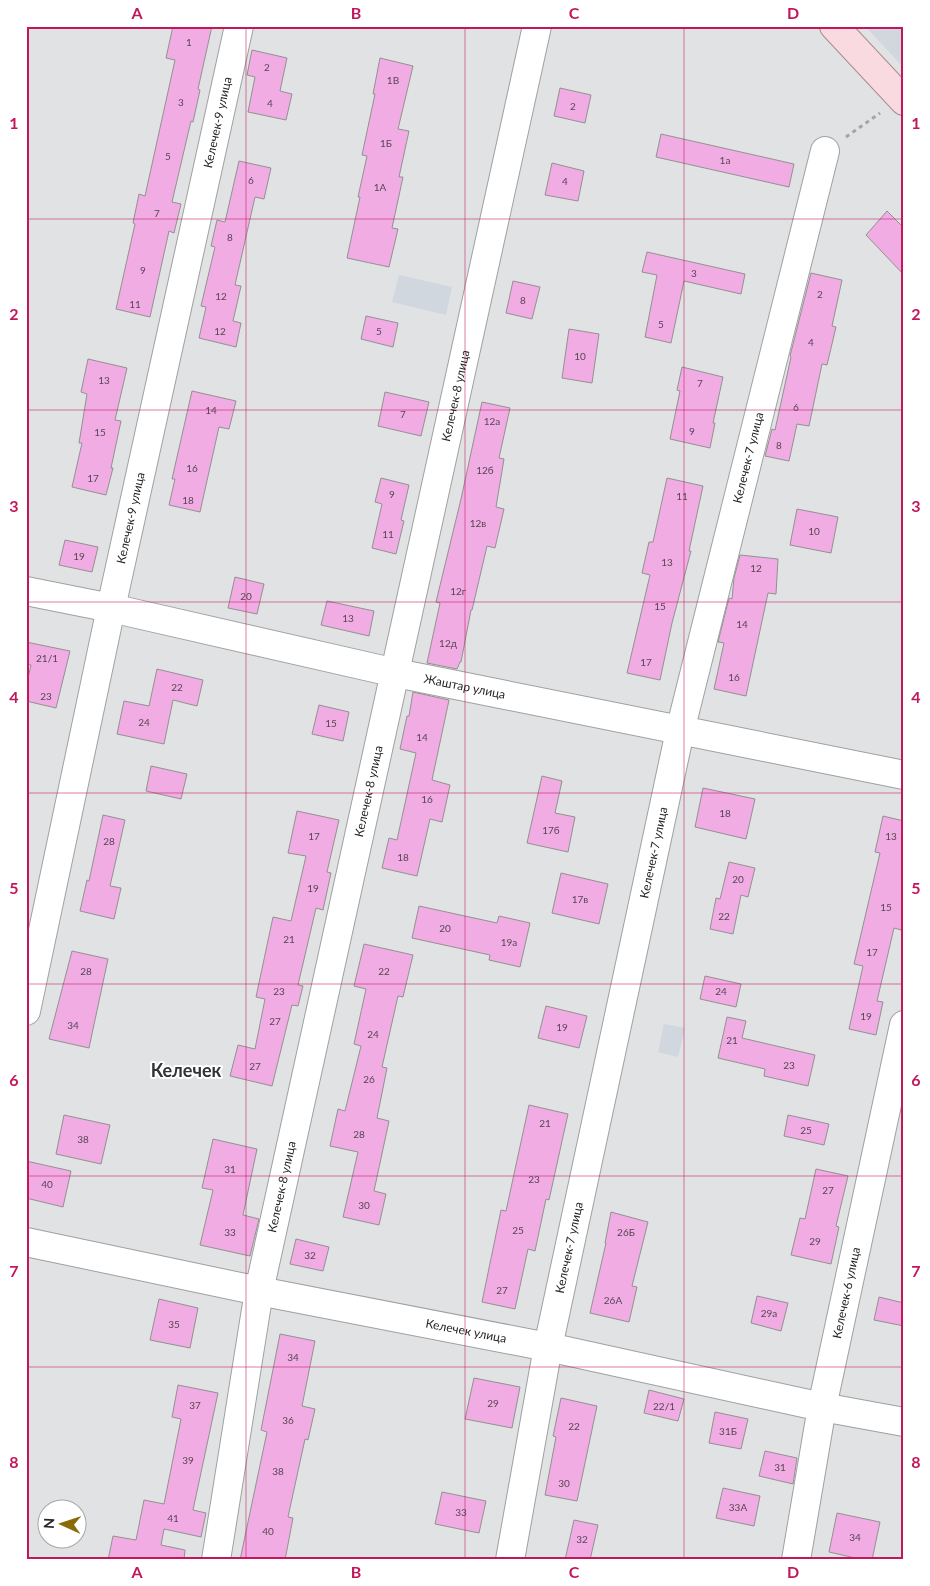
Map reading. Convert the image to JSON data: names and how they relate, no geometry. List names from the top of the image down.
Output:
{
  "streets": {
    "street": [
      "Келечек-9 улица",
      "Келечек-8 улица",
      "Келечек-7 улица",
      "Жаштар улица",
      "Келечек-6 улица",
      "Келечек улица"
    ]
  },
  "crossings": [
    ["Келечек-9 улица", "Жаштар улица"],
    ["Келечек-8 улица", "Жаштар улица"],
    ["Келечек-8 улица", "Келечек улица"],
    ["Келечек-7 улица", "Жаштар улица"],
    ["Келечек-7 улица", "Келечек улица"],
    ["Келечек-6 улица", "Келечек улица"]
  ],
  "districts": ["Келечек"],
  "house_numbers": [
    "1",
    "2",
    "1В",
    "3",
    "4",
    "2",
    "1Б",
    "5",
    "1а",
    "6",
    "4",
    "1А",
    "7",
    "8",
    "9",
    "3",
    "2",
    "12",
    "8",
    "11",
    "5",
    "12",
    "5",
    "4",
    "10",
    "13",
    "7",
    "6",
    "14",
    "7",
    "12а",
    "9",
    "15",
    "8",
    "16",
    "12б",
    "17",
    "9",
    "11",
    "18",
    "12в",
    "10",
    "11",
    "19",
    "13",
    "12",
    "12г",
    "20",
    "15",
    "13",
    "14",
    "12д",
    "21/1",
    "17",
    "16",
    "22",
    "23",
    "24",
    "15",
    "14",
    "16",
    "18",
    "17б",
    "17",
    "13",
    "28",
    "18",
    "20",
    "19",
    "17в",
    "15",
    "22",
    "20",
    "21",
    "19а",
    "17",
    "28",
    "22",
    "23",
    "24",
    "19",
    "27",
    "34",
    "19",
    "24",
    "21",
    "23",
    "27",
    "26",
    "21",
    "25",
    "28",
    "38",
    "31",
    "23",
    "40",
    "27",
    "30",
    "25",
    "33",
    "26Б",
    "29",
    "32",
    "27",
    "26А",
    "29а",
    "35",
    "34",
    "29",
    "37",
    "22/1",
    "36",
    "22",
    "31Б",
    "39",
    "31",
    "38",
    "30",
    "33А",
    "33",
    "41",
    "40",
    "34",
    "32"
  ],
  "north": "left",
  "grid": {
    "columns": [
      "A",
      "B",
      "C",
      "D"
    ],
    "rows": [
      "1",
      "2",
      "3",
      "4",
      "5",
      "6",
      "7",
      "8"
    ]
  }
}
